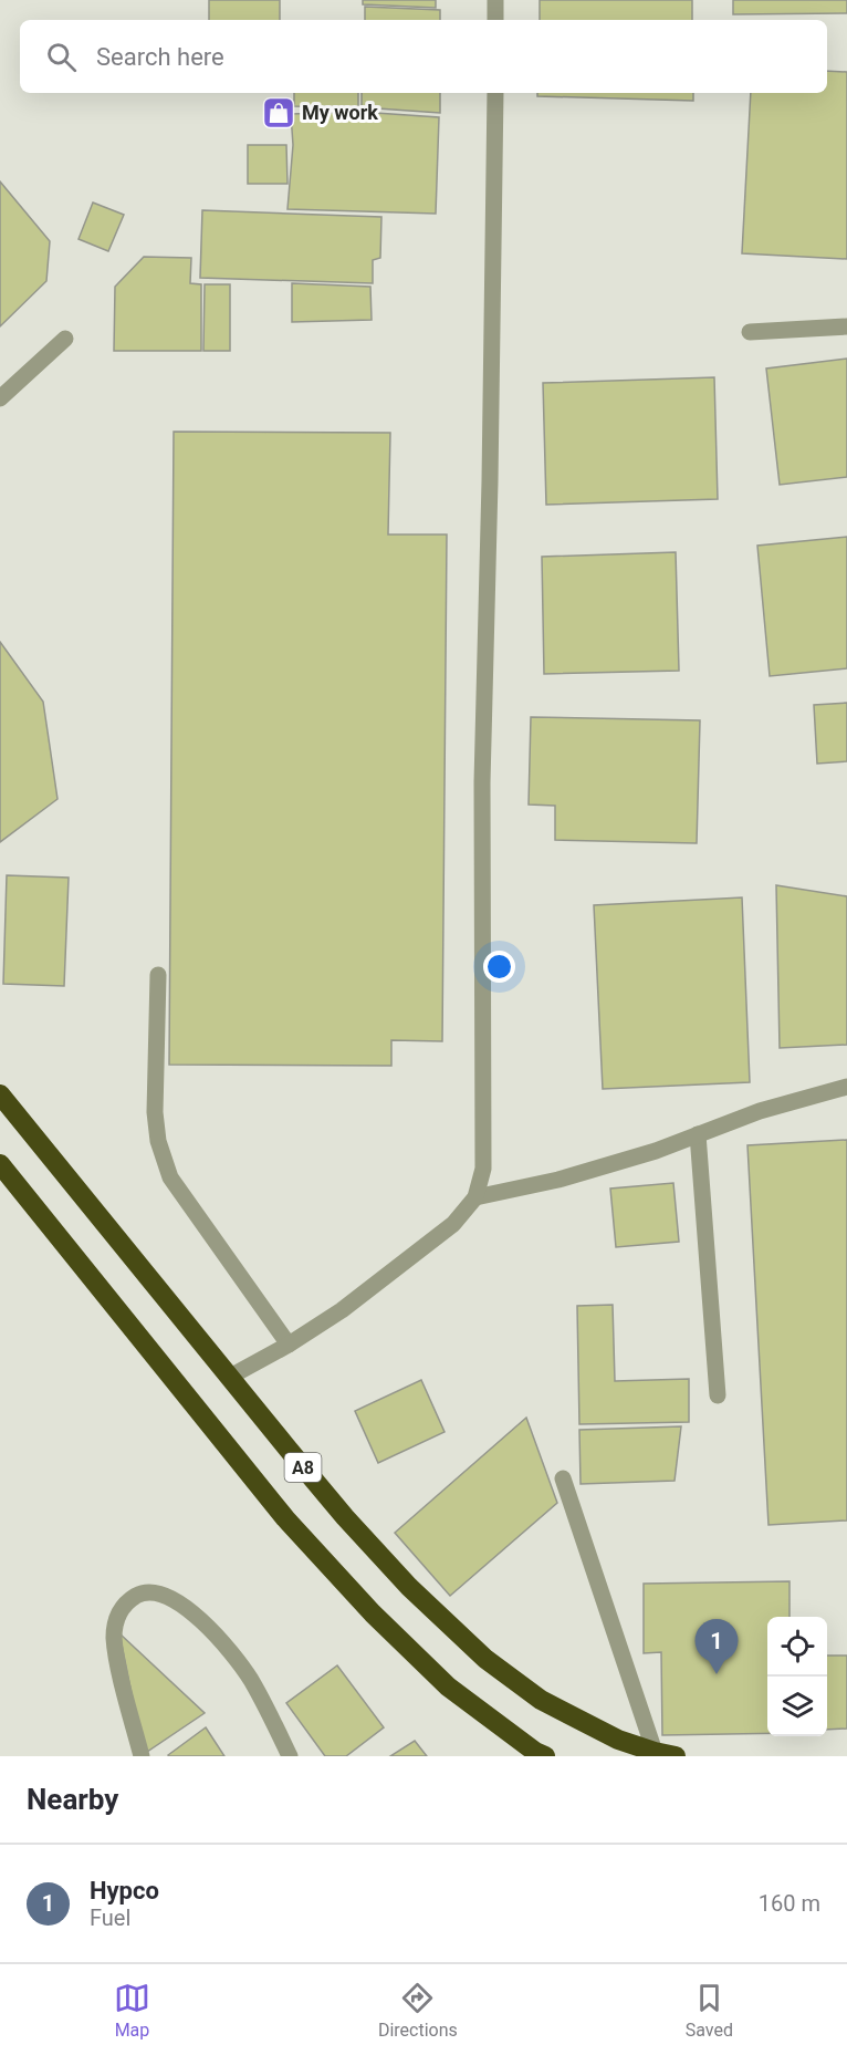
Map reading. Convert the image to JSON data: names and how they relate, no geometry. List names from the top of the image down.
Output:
{
  "streets": {
    "highway": ["A8"]
  },
  "places": {
    "shop": ["My work"]
  },
  "page": {
    "search": "Search here",
    "pins": "1",
    "heading": "Nearby",
    "list": [
      {
        "mark": "1",
        "name": "Hypco",
        "note": "Fuel",
        "value": "160 m"
      }
    ],
    "nav": ["Map", "Directions", "Saved"]
  }
}
